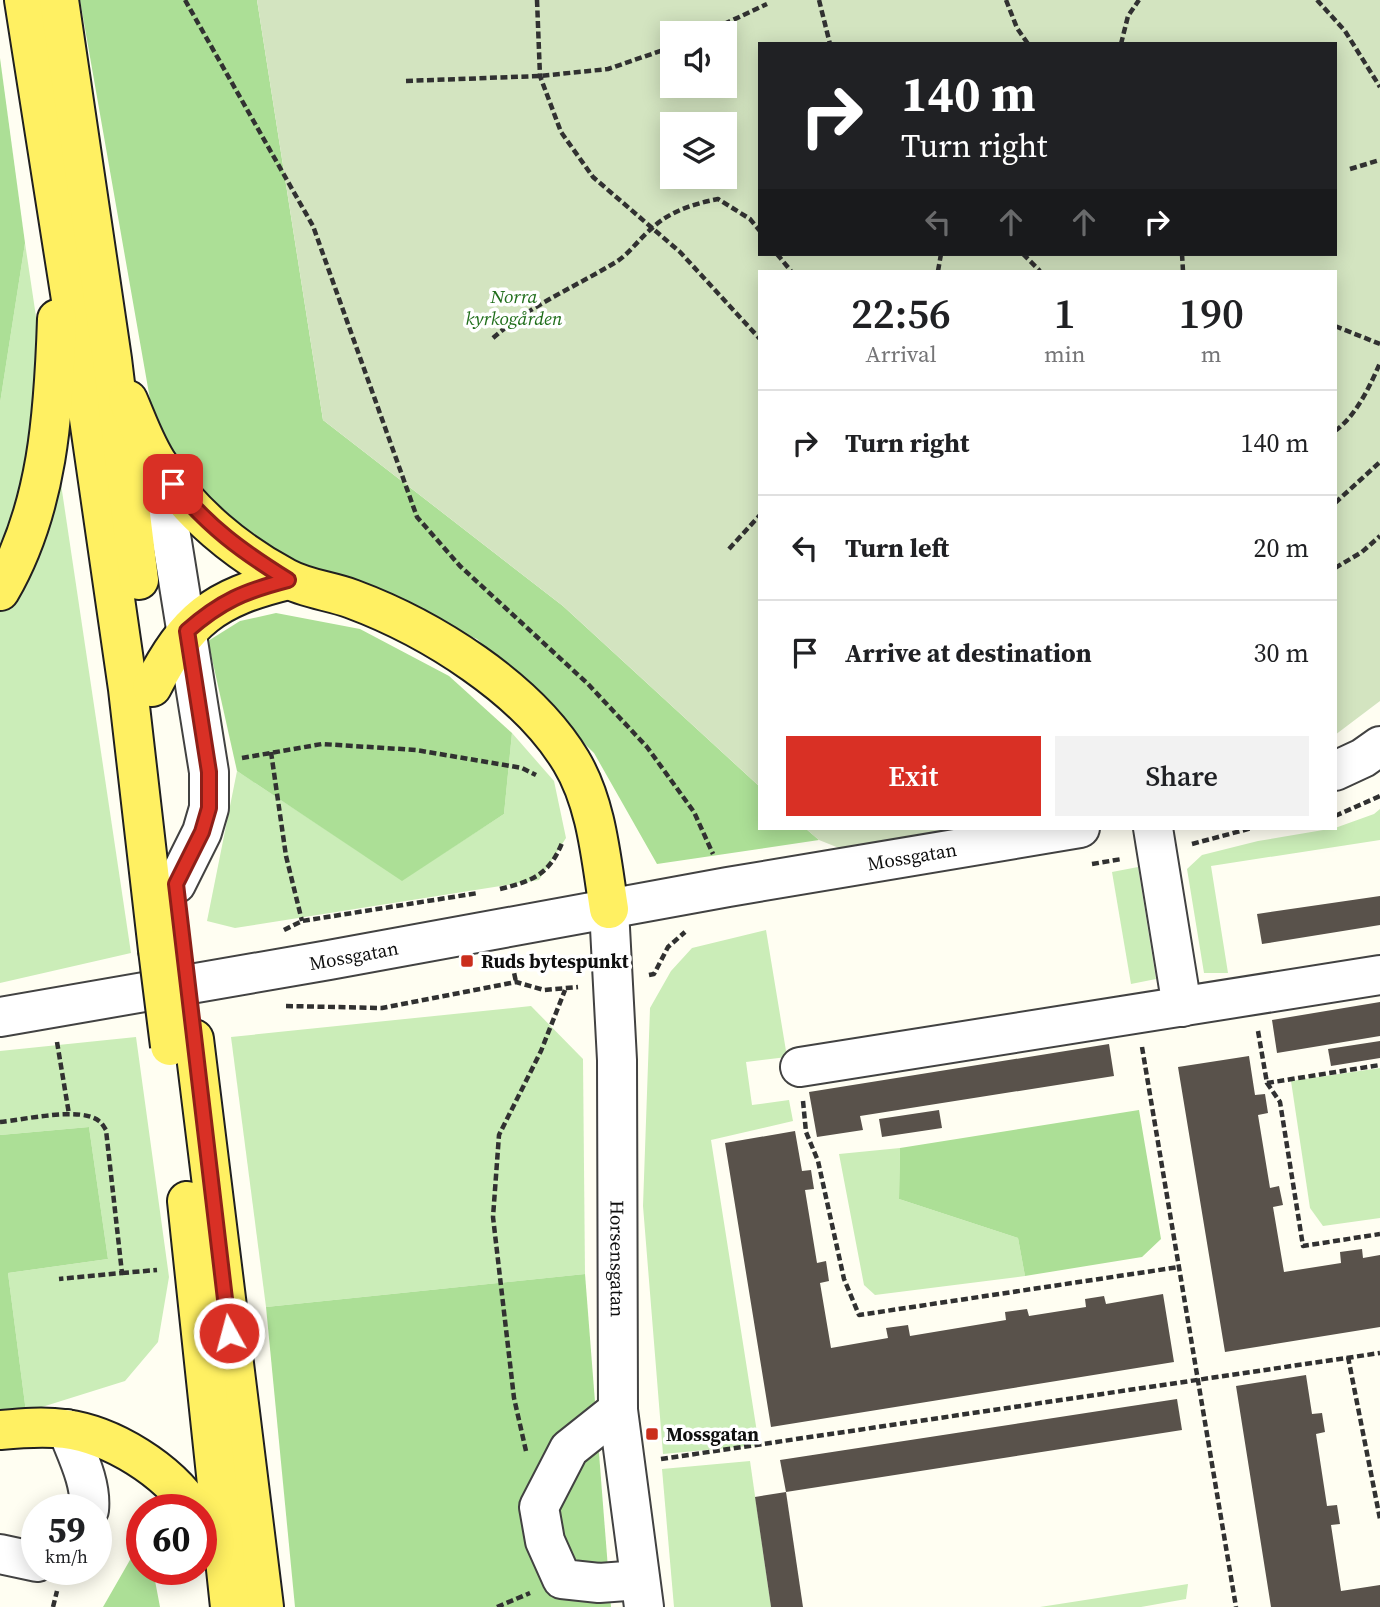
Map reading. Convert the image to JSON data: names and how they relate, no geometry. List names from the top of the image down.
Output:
{
  "streets": {
    "street": ["Mossgatan", "Horsensgatan"]
  },
  "crossings": [
    ["Mossgatan", "Horsensgatan"]
  ],
  "parks": ["Norra kyrkogården"],
  "places": {
    "transit": ["Ruds bytespunkt", "Mossgatan"]
  },
  "page": {
    "turn": ["140 m", "Turn right"],
    "eta": [
      "22:56",
      "Arrival",
      "1",
      "min",
      "190",
      "m"
    ],
    "list": [
      {
        "name": "Turn right",
        "value": "140 m"
      },
      {
        "name": "Turn left",
        "value": "20 m"
      },
      {
        "name": "Arrive at destination",
        "value": "30 m"
      }
    ],
    "buttons": ["Exit", "Share"],
    "speed": "59 km/h",
    "limit": "60"
  }
}
